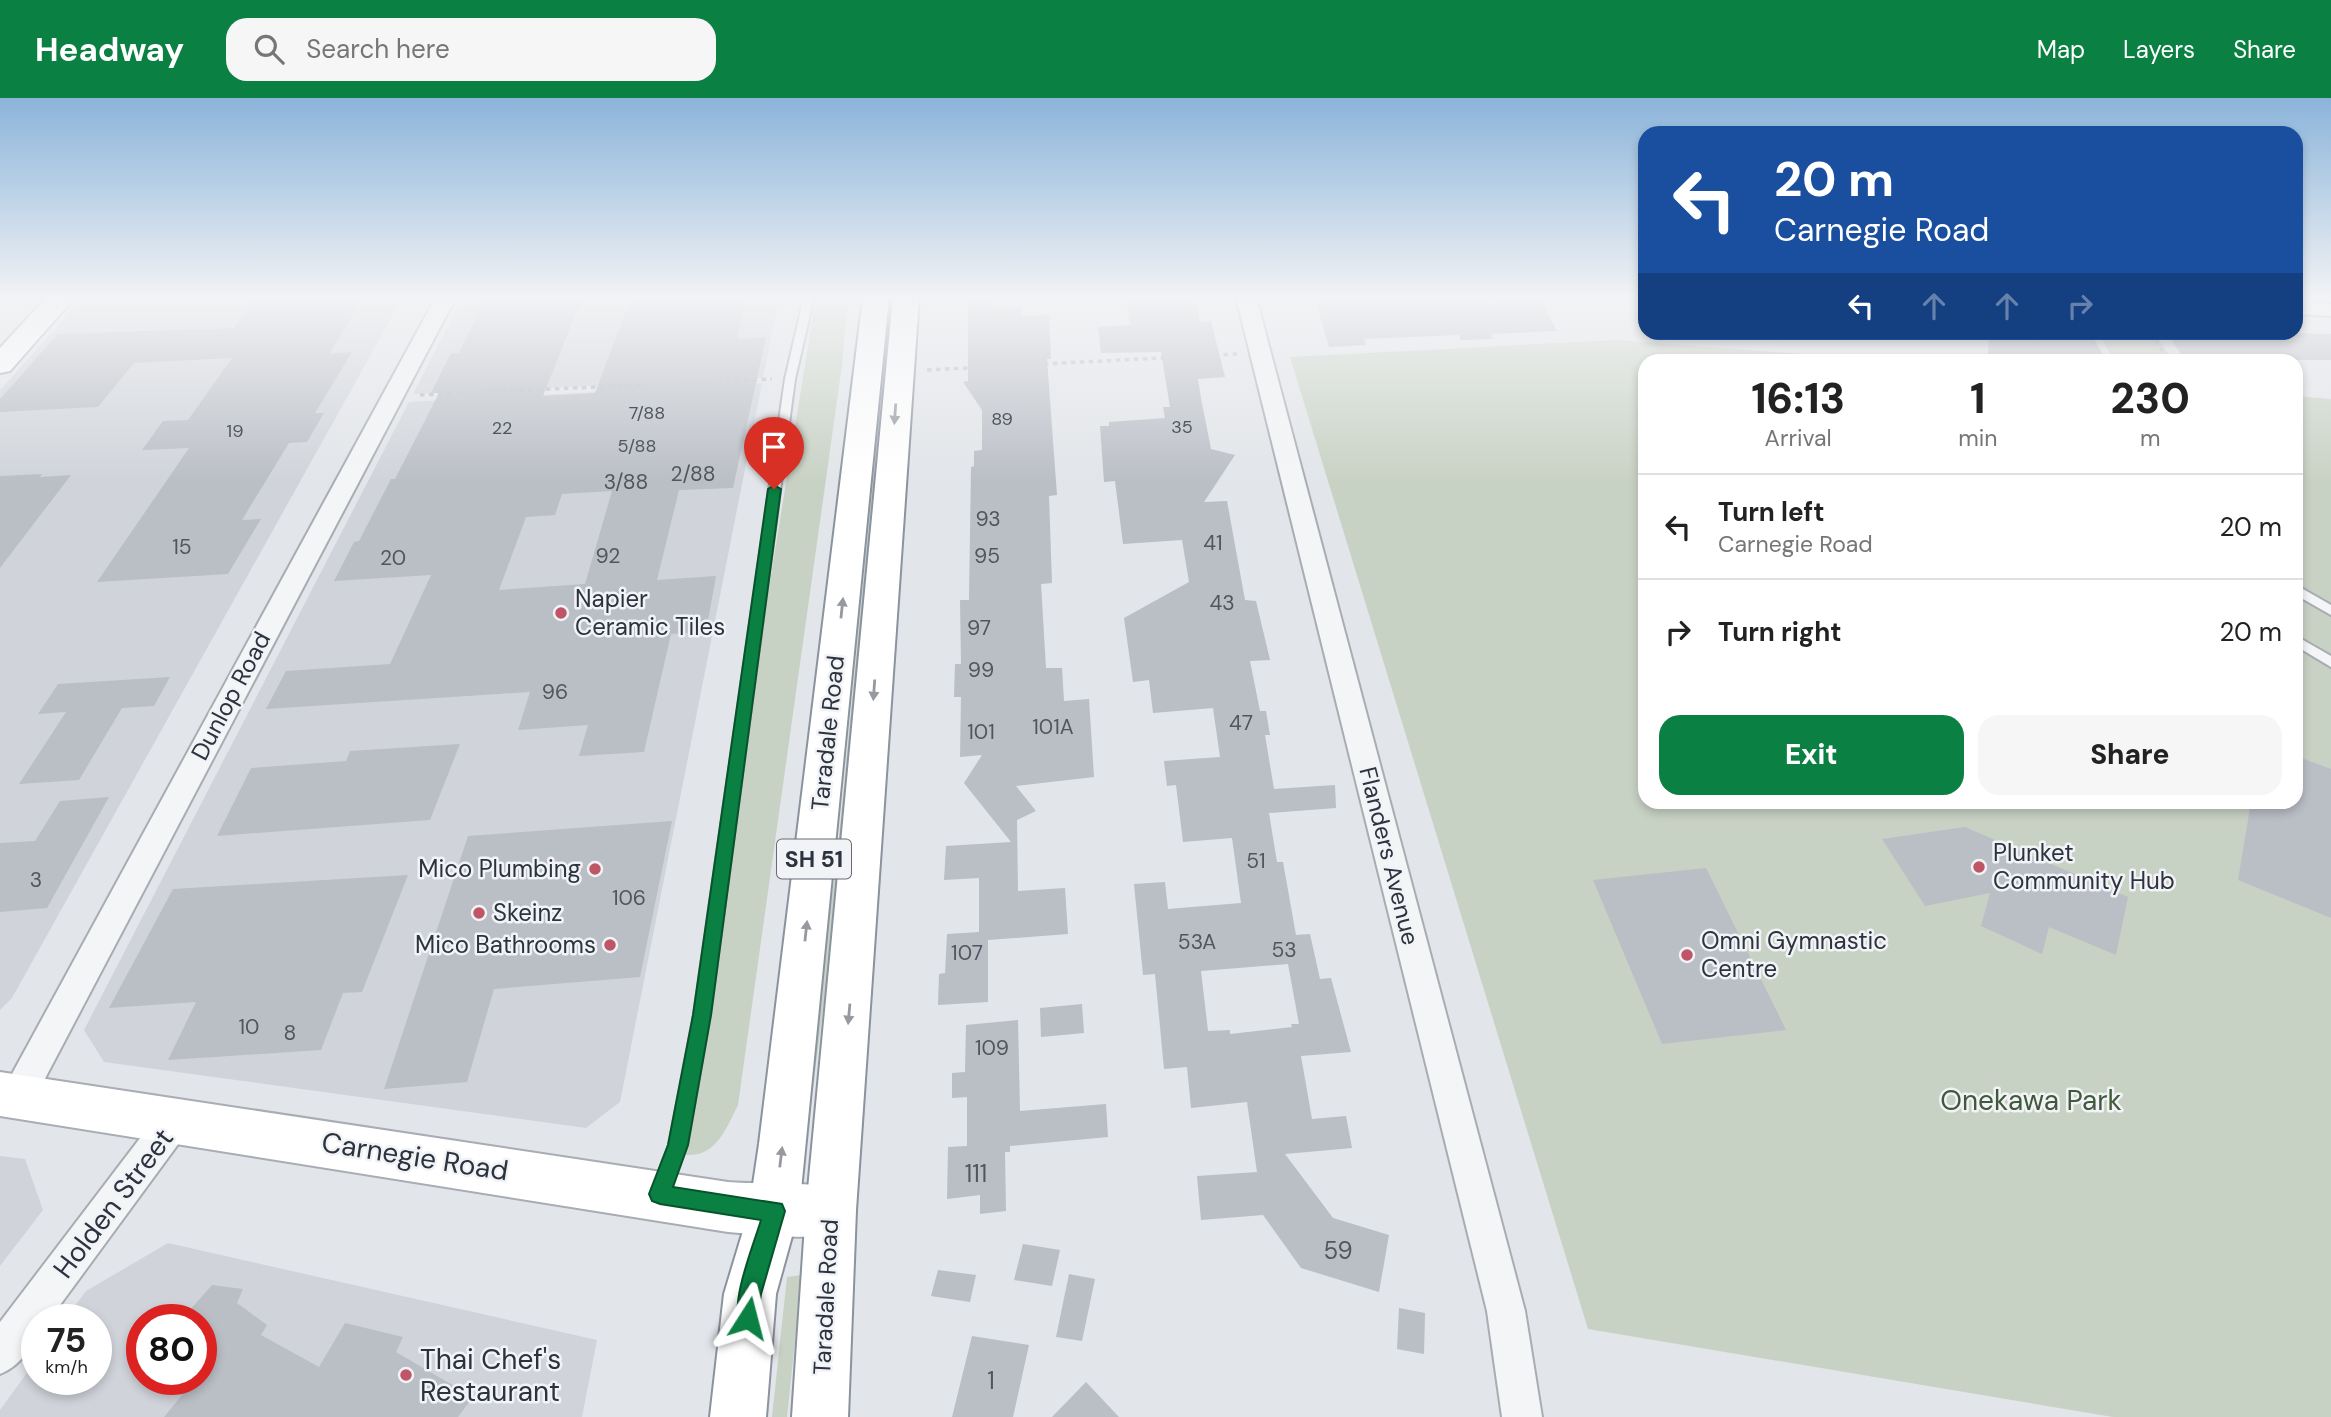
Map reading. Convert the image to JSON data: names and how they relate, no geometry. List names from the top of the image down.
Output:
{
  "streets": {
    "main road": ["Taradale Road", "SH 51", "Carnegie Road"],
    "street": ["Dunlop Road", "Flanders Avenue", "Holden Street"]
  },
  "crossings": [
    ["Dunlop Road", "Carnegie Road"],
    ["Taradale Road", "Carnegie Road"],
    ["Carnegie Road", "Holden Street"]
  ],
  "parks": ["Onekawa Park"],
  "places": [
    "Napier Ceramic Tiles",
    "Plunket Community Hub",
    "Mico Plumbing",
    "Skeinz",
    "Mico Bathrooms",
    "Omni Gymnastic Centre",
    "Thai Chef's Restaurant"
  ],
  "house_numbers": [
    "7/88",
    "89",
    "35",
    "22",
    "19",
    "5/88",
    "2/88",
    "3/88",
    "93",
    "41",
    "15",
    "92",
    "95",
    "20",
    "43",
    "97",
    "99",
    "96",
    "47",
    "101A",
    "101",
    "51",
    "3",
    "106",
    "53A",
    "53",
    "107",
    "10",
    "8",
    "109",
    "111",
    "59",
    "1"
  ],
  "page": {
    "header": "Headway",
    "search": "Search here",
    "nav": ["Map", "Layers", "Share"],
    "turn": ["20 m", "Carnegie Road"],
    "eta": [
      "16:13",
      "Arrival",
      "1",
      "min",
      "230",
      "m"
    ],
    "list": [
      {
        "name": "Turn left",
        "note": "Carnegie Road",
        "value": "20 m"
      },
      {
        "name": "Turn right",
        "value": "20 m"
      }
    ],
    "buttons": ["Exit", "Share"],
    "speed": "75 km/h",
    "limit": "80"
  }
}
